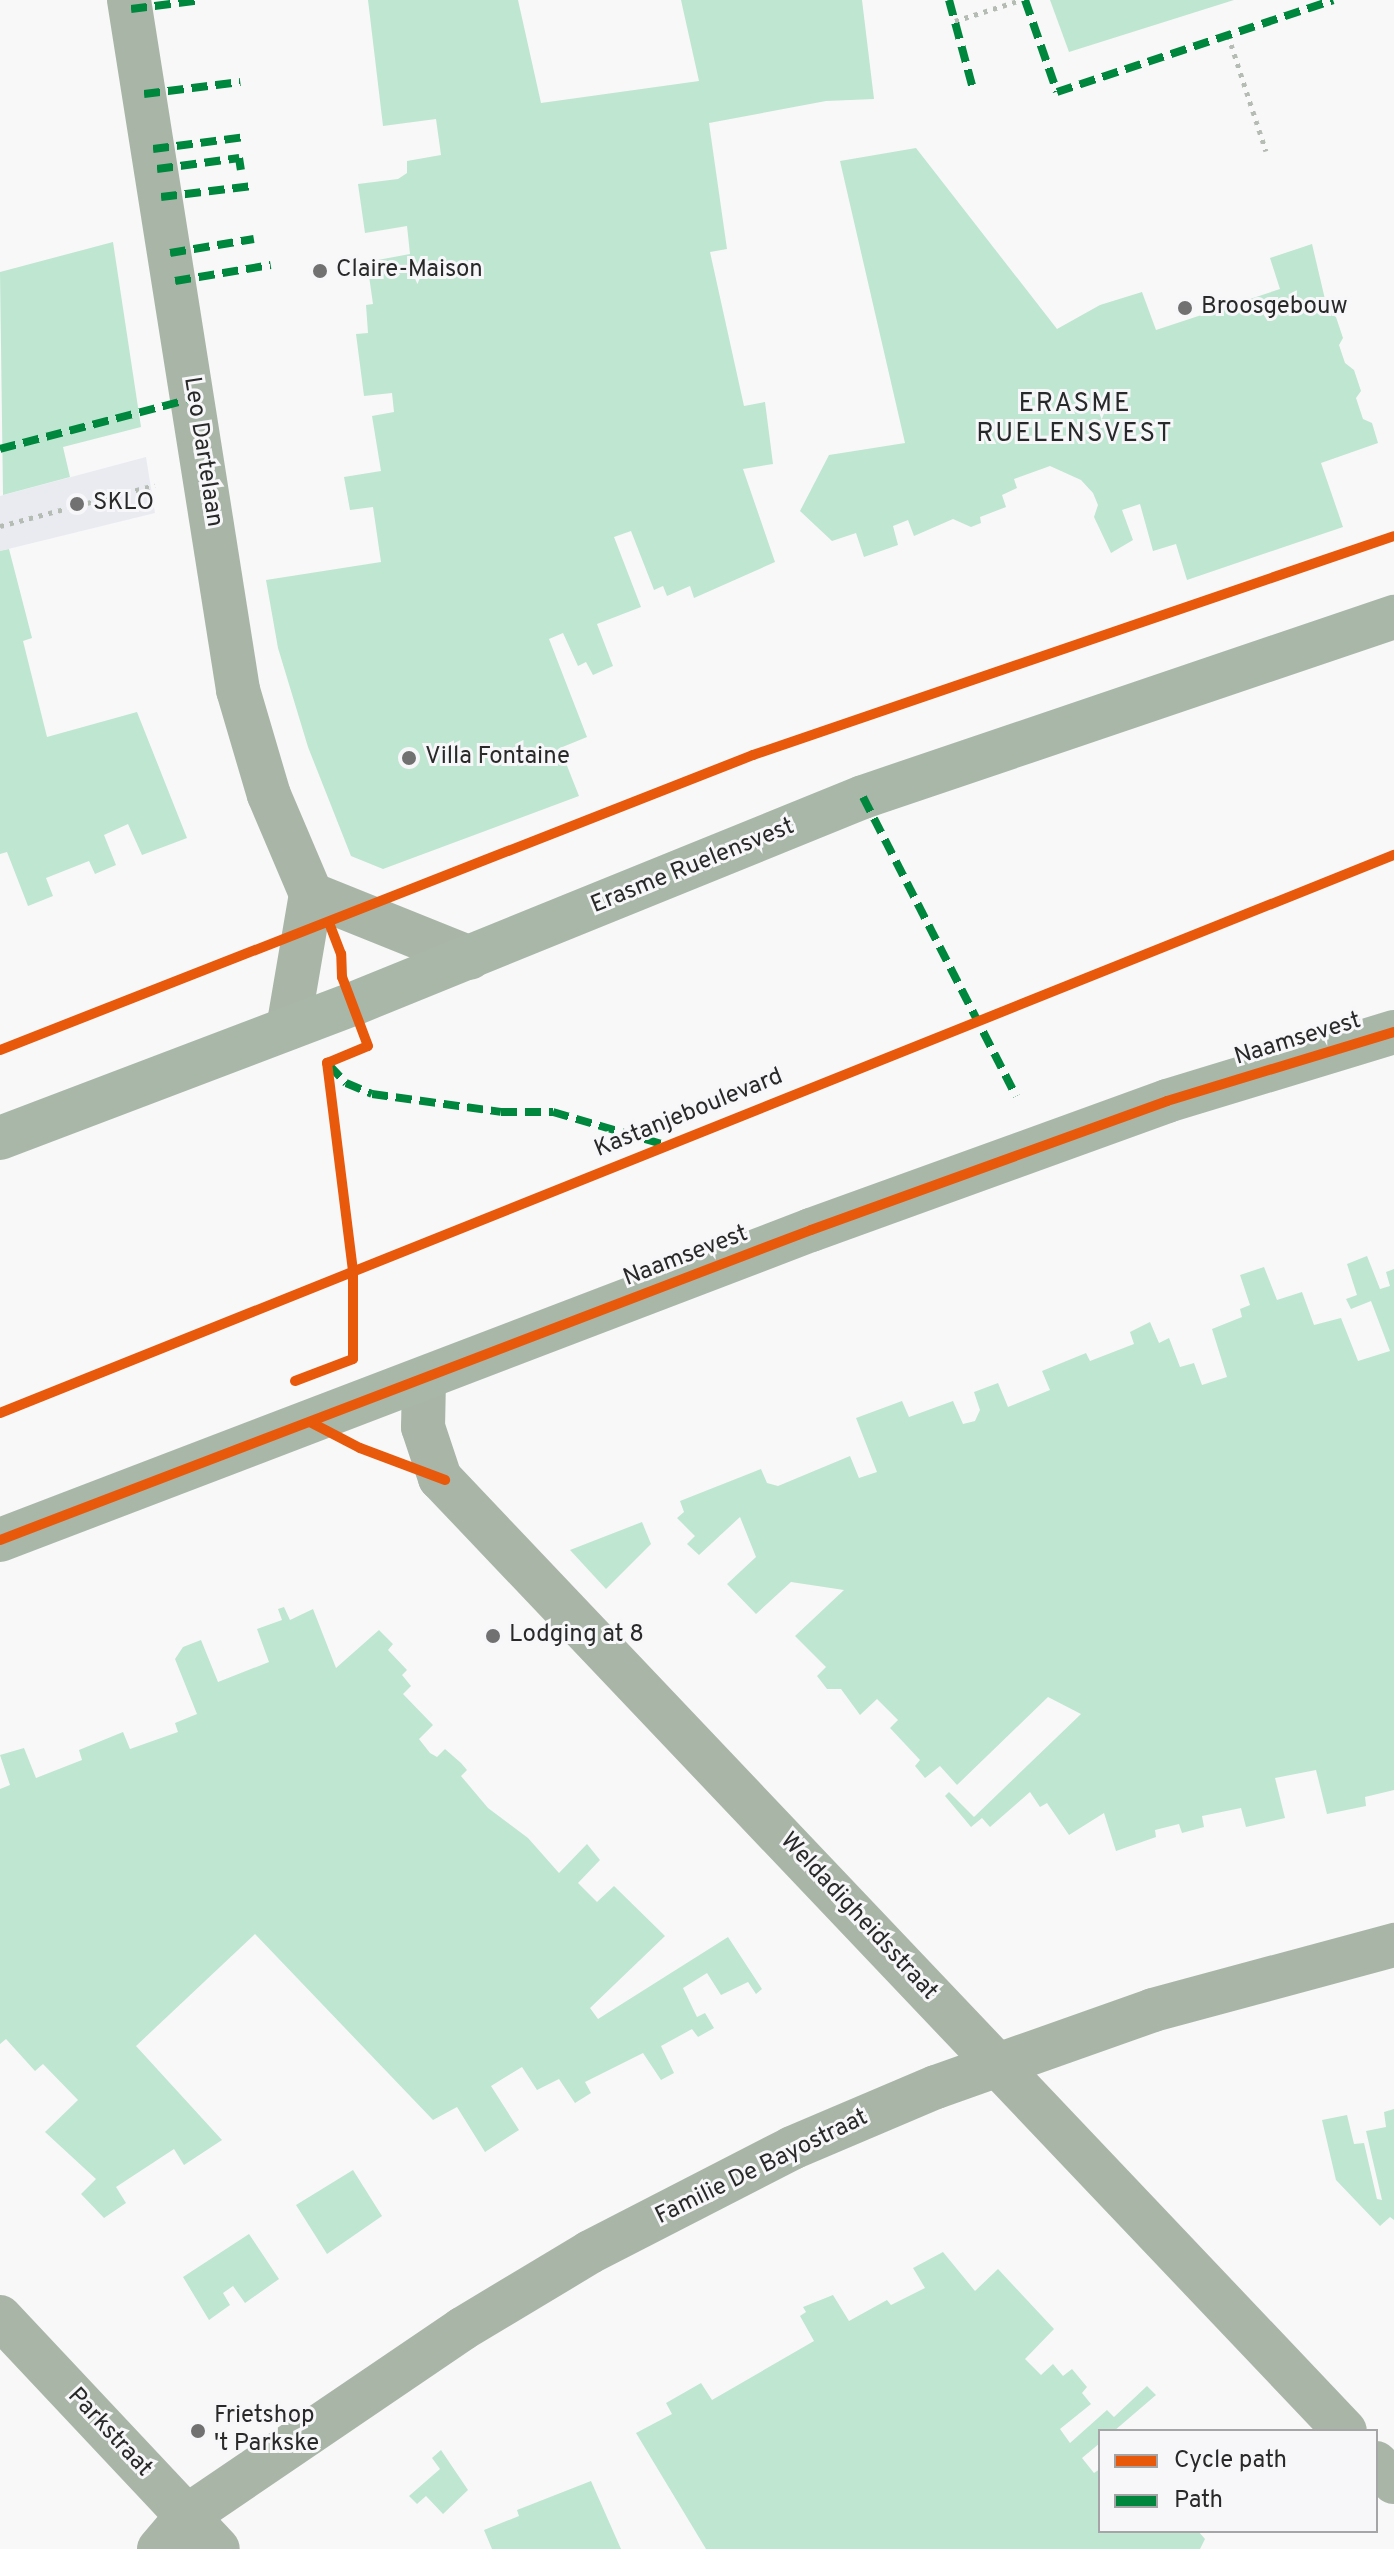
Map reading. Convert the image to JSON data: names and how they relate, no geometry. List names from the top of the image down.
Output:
{
  "streets": {
    "main road": ["Erasme Ruelensvest", "Naamsevest"],
    "street": [
      "Leo Dartelaan",
      "Weldadigheidsstraat",
      "Familie De Bayostraat",
      "Parkstraat"
    ],
    "cycle path": ["Kastanjeboulevard"]
  },
  "crossings": [
    ["Naamsevest", "Weldadigheidsstraat"],
    ["Weldadigheidsstraat", "Familie De Bayostraat"],
    ["Familie De Bayostraat", "Parkstraat"]
  ],
  "districts": ["ERASME RUELENSVEST"],
  "places": [
    "Claire-Maison",
    "Broosgebouw",
    "SKLO",
    "Villa Fontaine",
    "Lodging at 8",
    "Frietshop 't Parkske"
  ],
  "legend": ["Cycle path", "Path"]
}
